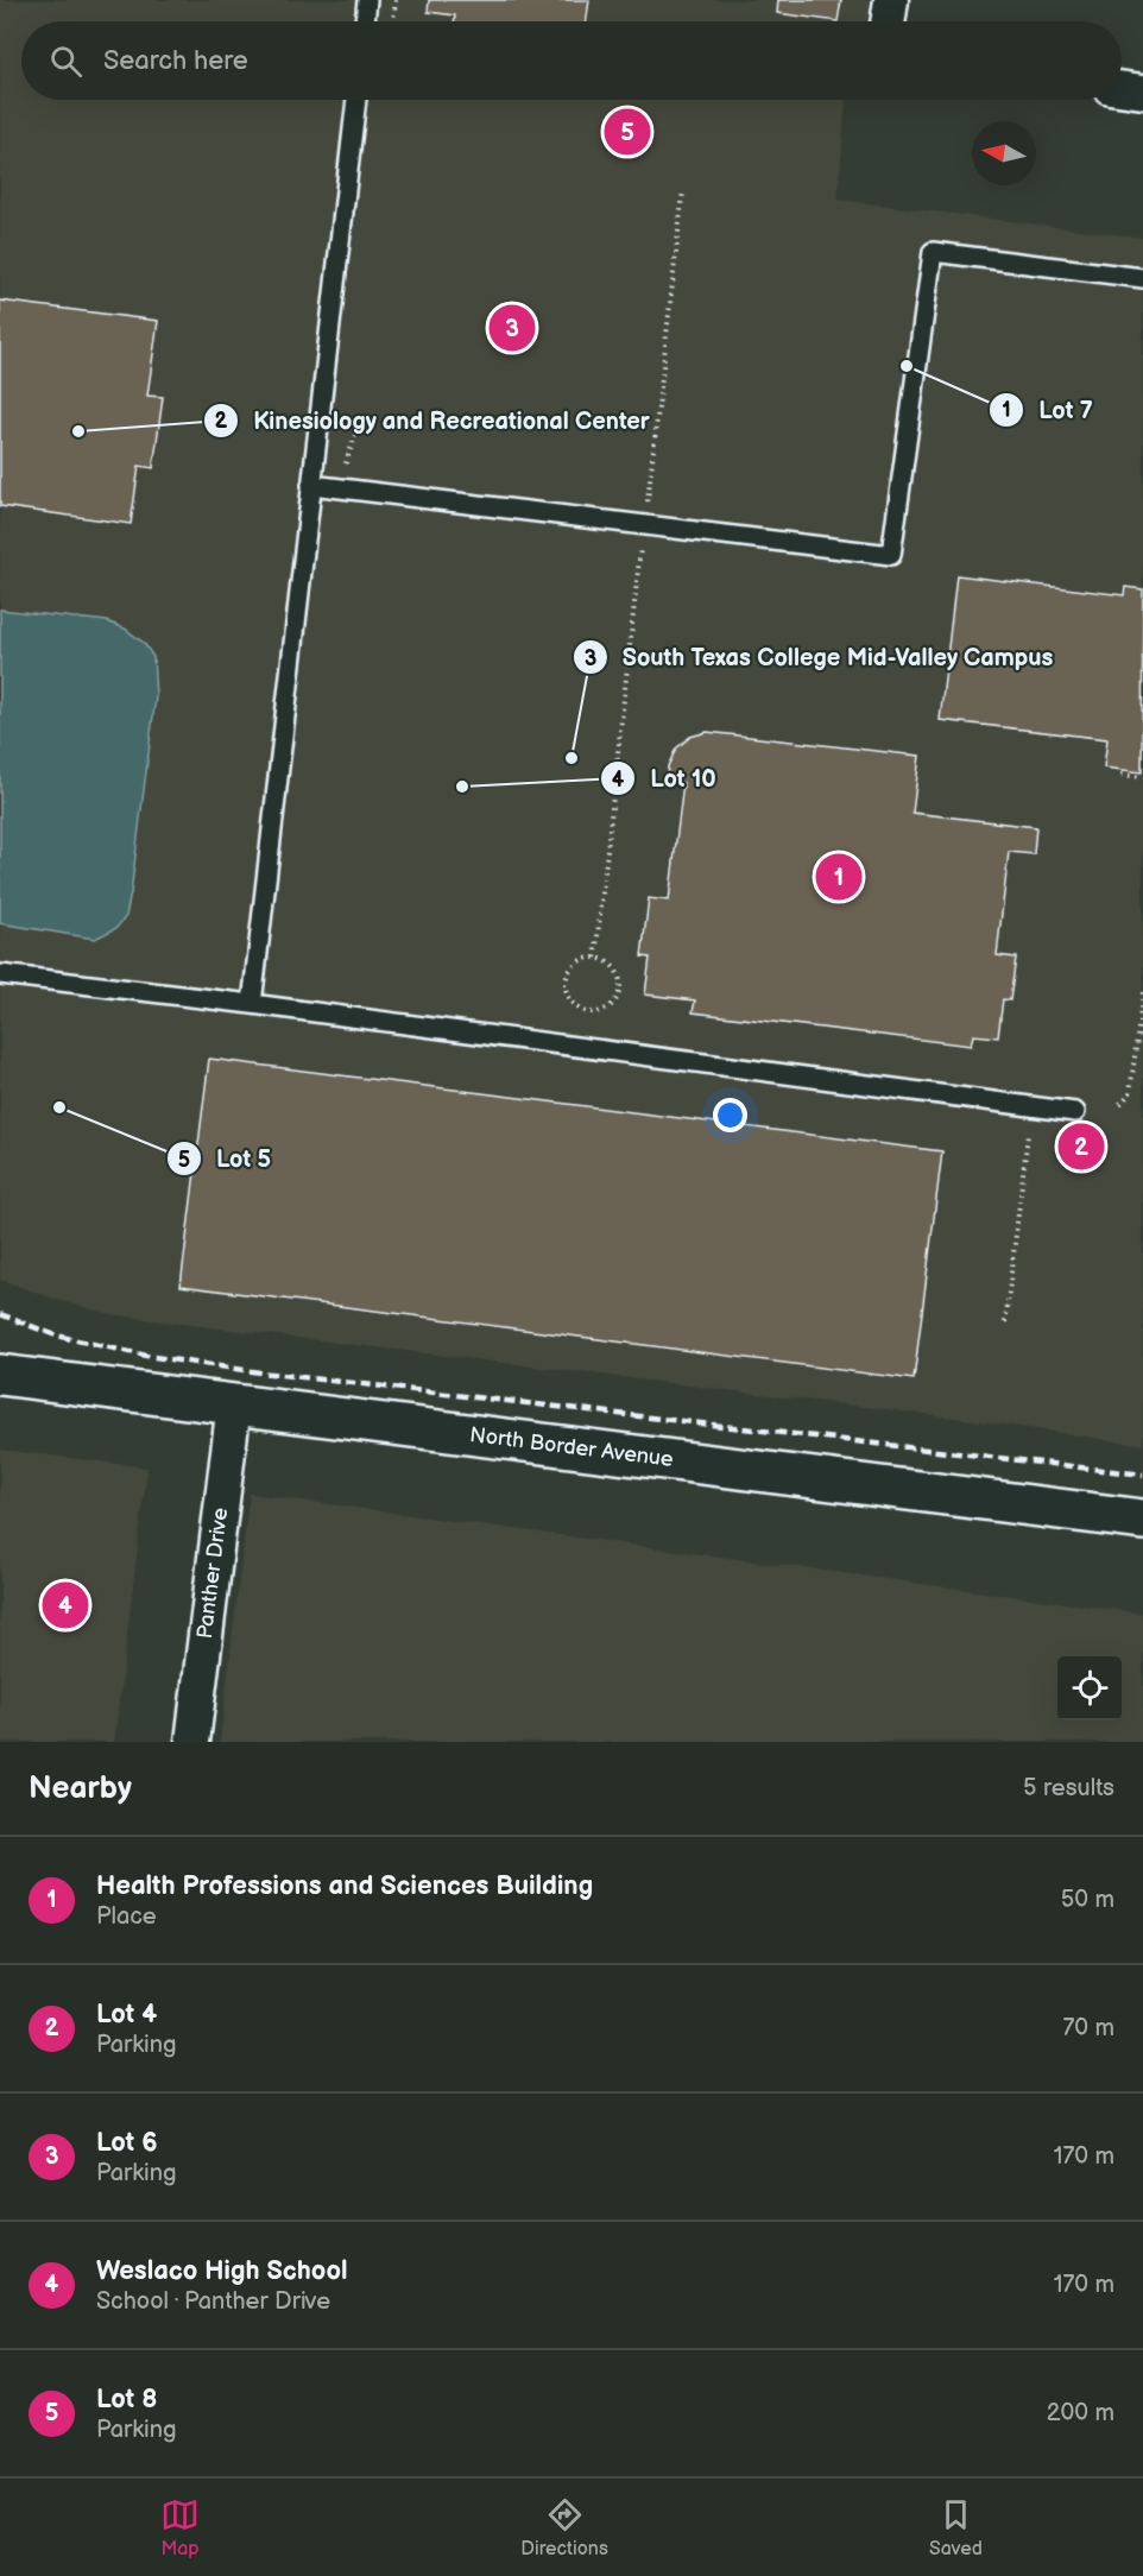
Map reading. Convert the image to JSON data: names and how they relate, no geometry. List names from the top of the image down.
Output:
{
  "streets": {
    "street": ["North Border Avenue", "Panther Drive"]
  },
  "crossings": [
    ["North Border Avenue", "Panther Drive"]
  ],
  "places": [
    "Lot 7",
    "Kinesiology and Recreational Center",
    "South Texas College Mid-Valley Campus",
    "Lot 10",
    "Lot 5"
  ],
  "north": "left",
  "page": {
    "search": "Search here",
    "pins": [
      "5",
      "3",
      "1",
      "2",
      "4"
    ],
    "heading": ["Nearby", "5 results"],
    "list": [
      {
        "mark": "1",
        "name": "Health Professions and Sciences Building",
        "note": "Place",
        "value": "50 m"
      },
      {
        "mark": "2",
        "name": "Lot 4",
        "note": "Parking",
        "value": "70 m"
      },
      {
        "mark": "3",
        "name": "Lot 6",
        "note": "Parking",
        "value": "170 m"
      },
      {
        "mark": "4",
        "name": "Weslaco High School",
        "note": "School · Panther Drive",
        "value": "170 m"
      },
      {
        "mark": "5",
        "name": "Lot 8",
        "note": "Parking",
        "value": "200 m"
      }
    ],
    "nav": ["Map", "Directions", "Saved"]
  }
}
